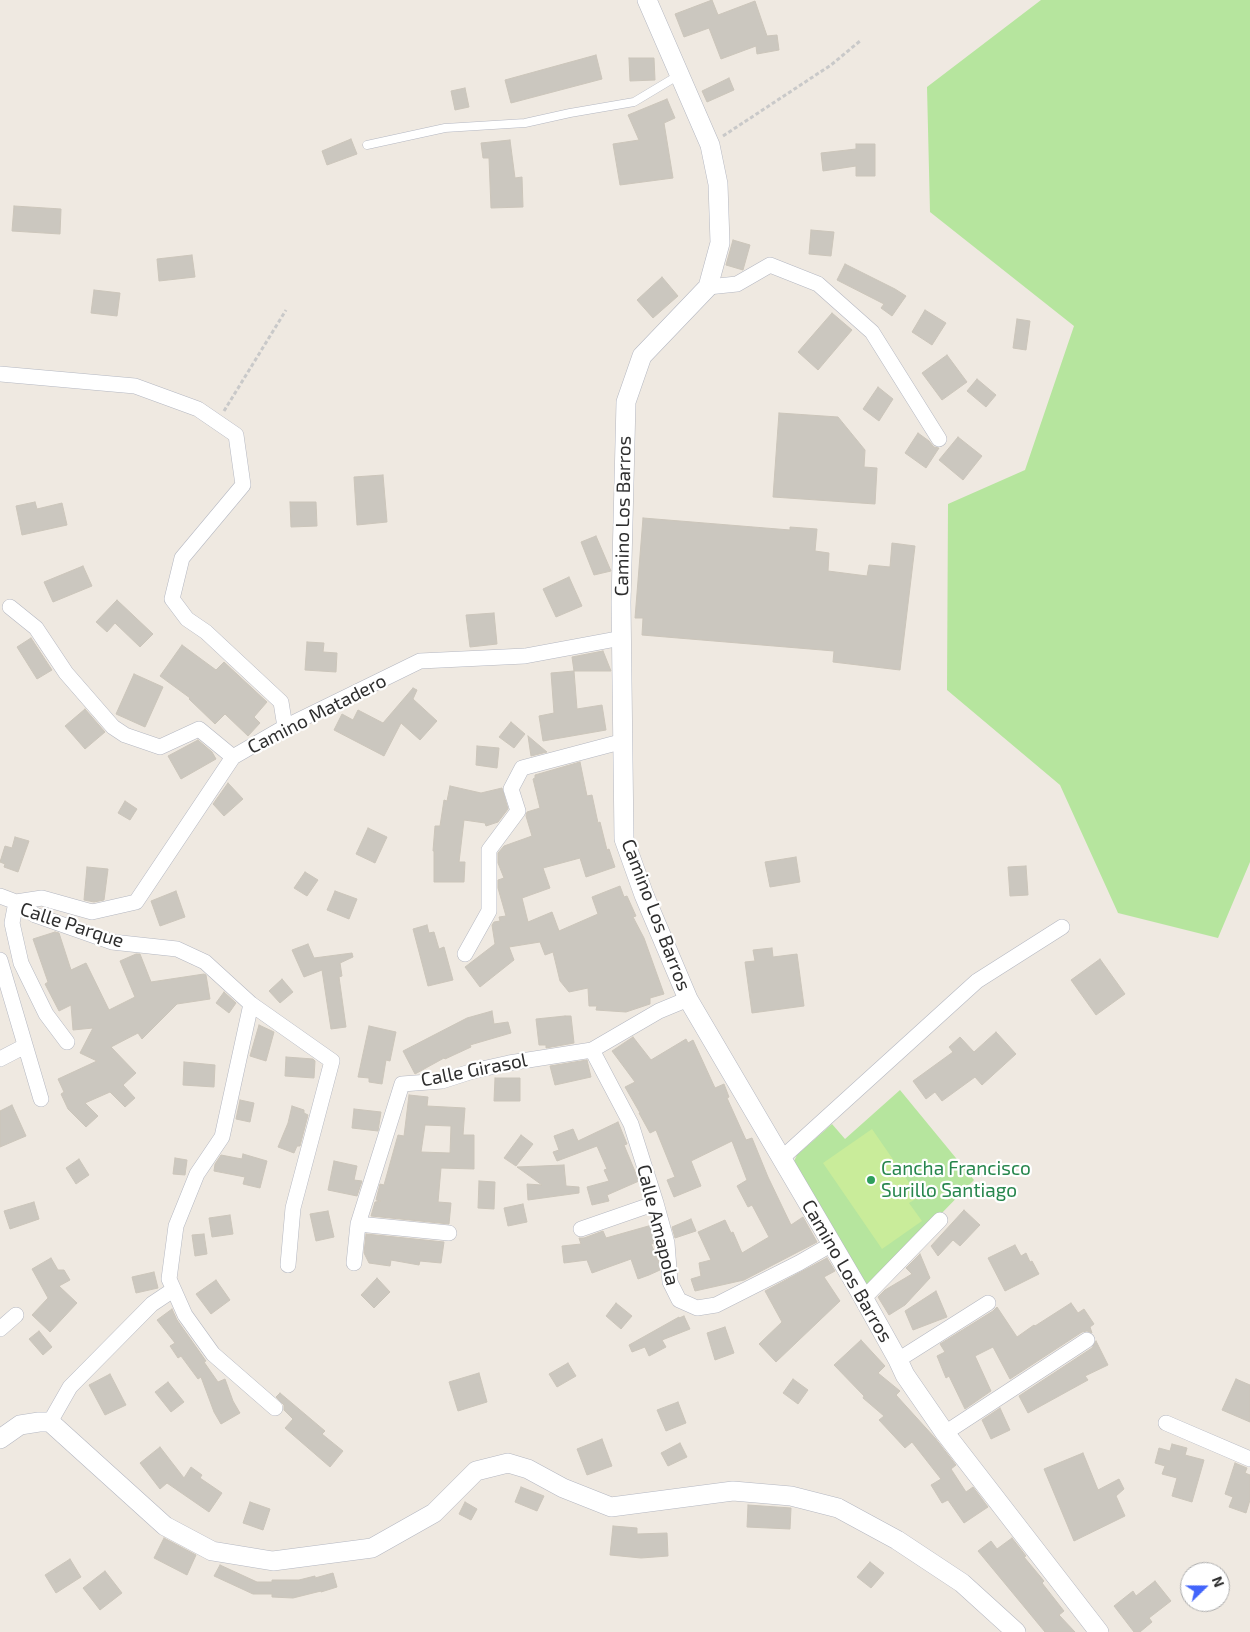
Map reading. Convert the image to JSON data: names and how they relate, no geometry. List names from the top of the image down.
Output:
{
  "streets": {
    "street": [
      "Camino Los Barros",
      "Camino Matadero",
      "Calle Parque",
      "Calle Girasol",
      "Calle Amapola"
    ]
  },
  "crossings": [
    ["Camino Los Barros", "Camino Matadero"],
    ["Camino Los Barros", "Calle Girasol"],
    ["Camino Los Barros", "Calle Amapola"],
    ["Camino Matadero", "Calle Parque"],
    ["Calle Girasol", "Calle Amapola"]
  ],
  "places": ["Cancha Francisco Surillo Santiago"],
  "north": "right"
}
